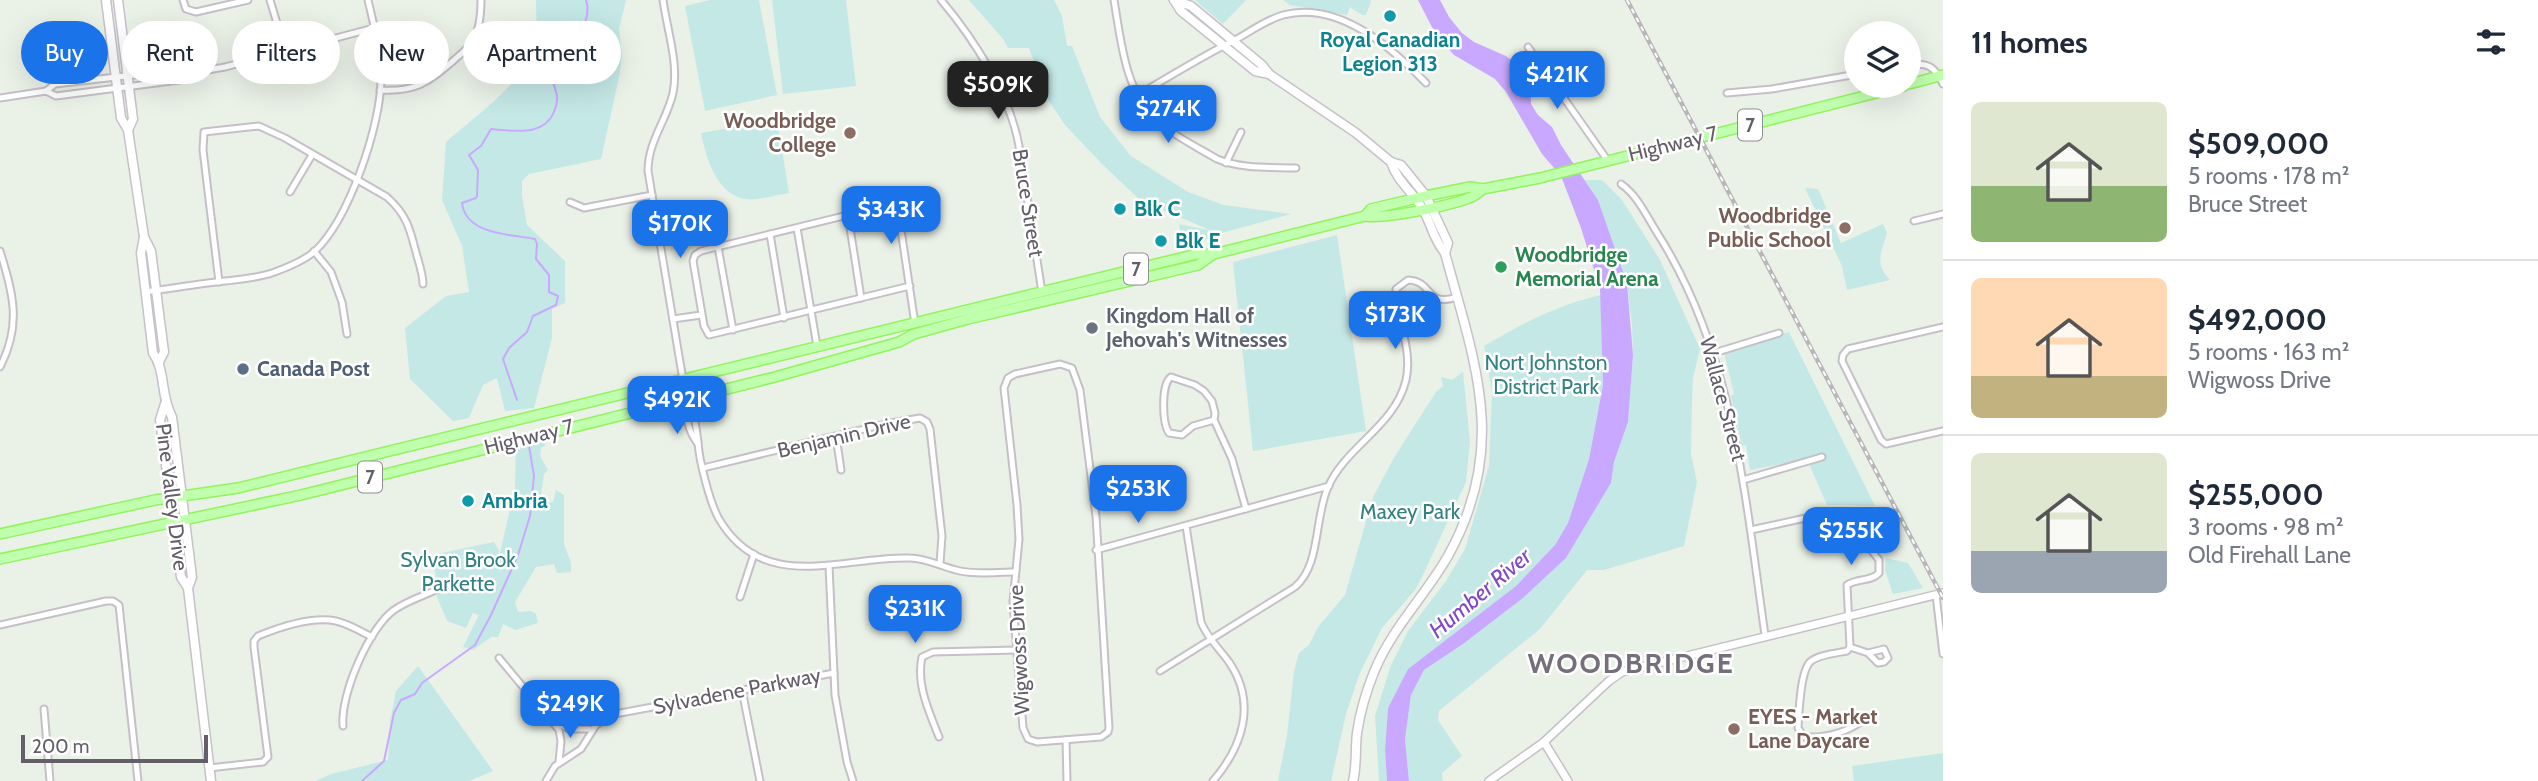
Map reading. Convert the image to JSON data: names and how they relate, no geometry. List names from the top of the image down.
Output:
{
  "streets": {
    "main road": ["7", "Highway 7", "Pine Valley Drive"],
    "street": [
      "Bruce Street",
      "Wallace Street",
      "Benjamin Drive",
      "Wigwoss Drive",
      "Sylvadene Parkway"
    ]
  },
  "crossings": [
    ["Highway 7", "Bruce Street"],
    ["Highway 7", "Pine Valley Drive"],
    ["Highway 7", "Wigwoss Drive"],
    ["Benjamin Drive", "Wigwoss Drive"]
  ],
  "districts": ["WOODBRIDGE"],
  "water": ["Humber River"],
  "parks": ["Nort Johnston District Park", "Maxey Park", "Sylvan Brook Parkette"],
  "places": [
    "Royal Canadian Legion 313",
    "Woodbridge College",
    "Blk C",
    "Woodbridge Public School",
    "Blk E",
    "Woodbridge Memorial Arena",
    "Kingdom Hall of Jehovah's Witnesses",
    "Canada Post",
    "Ambria",
    "EYES - Market Lane Daycare"
  ],
  "scale_bar": "200 m",
  "page": {
    "heading": "11 homes",
    "chip": [
      "Buy",
      "Rent",
      "Filters",
      "New",
      "Apartment"
    ],
    "price": [
      "$421K",
      "$509K",
      "$274K",
      "$343K",
      "$170K",
      "$173K",
      "$492K",
      "$253K",
      "$255K",
      "$231K",
      "$249K"
    ],
    "list": [
      {
        "name": "$509,000",
        "note": "5 rooms · 178 m² · Bruce Street"
      },
      {
        "name": "$492,000",
        "note": "5 rooms · 163 m² · Wigwoss Drive"
      },
      {
        "name": "$255,000",
        "note": "3 rooms · 98 m² · Old Firehall Lane"
      }
    ],
    "scale": "200 m"
  }
}
